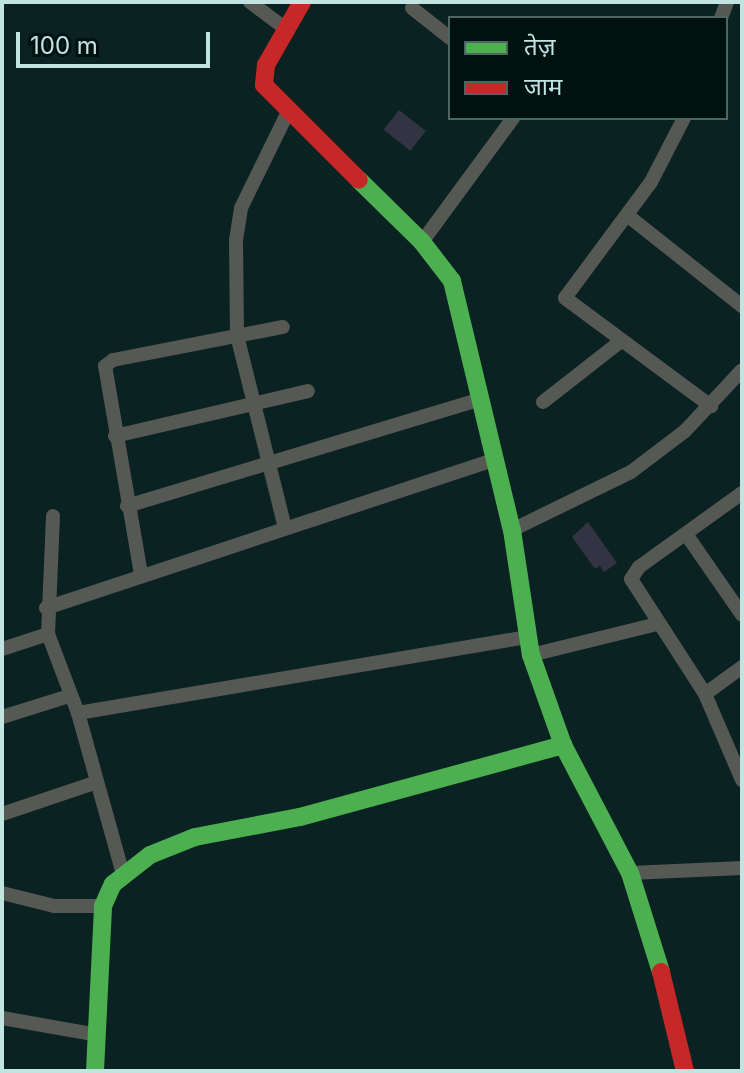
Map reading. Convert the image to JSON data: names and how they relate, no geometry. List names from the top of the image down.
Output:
{
  "legend": ["तेज़", "जाम"],
  "scale_bar": "100 m"
}
